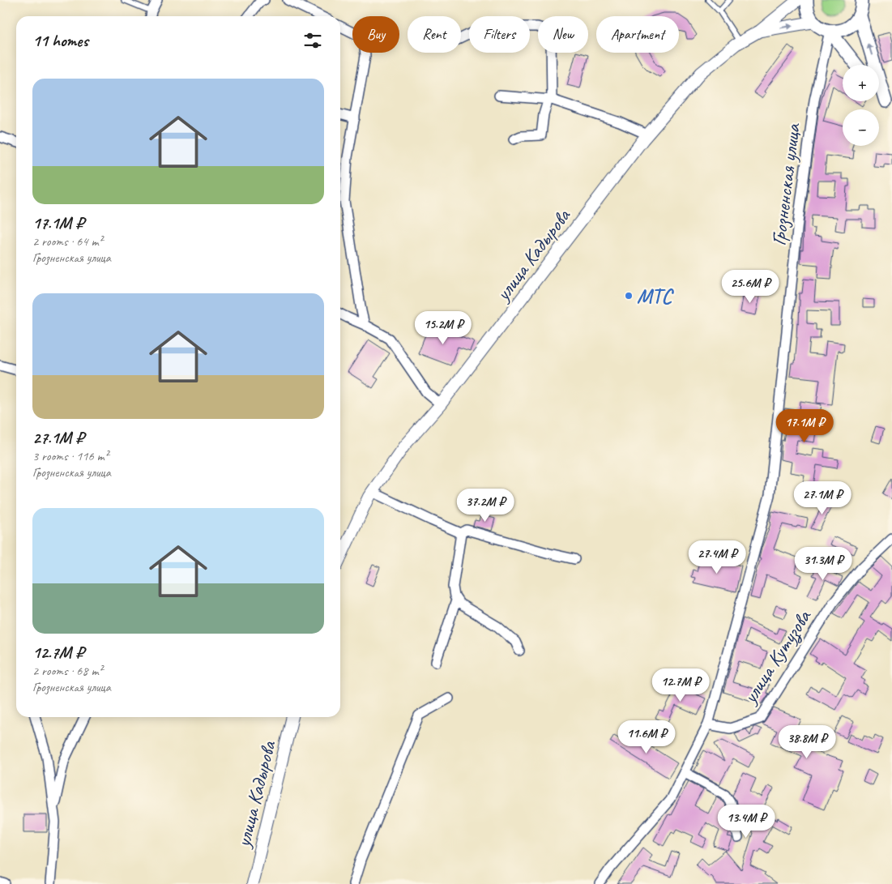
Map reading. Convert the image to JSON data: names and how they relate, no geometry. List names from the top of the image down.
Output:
{
  "streets": {
    "street": ["Грозненская улица", "улица Кадырова", "улица Кутузова"]
  },
  "crossings": [
    ["Грозненская улица", "улица Кутузова"]
  ],
  "places": ["МТС"],
  "page": {
    "chip": [
      "Buy",
      "Rent",
      "Filters",
      "New",
      "Apartment"
    ],
    "heading": "11 homes",
    "map_buttons": ["+", "−"],
    "list": [
      {
        "name": "17.1M ₽",
        "note": "2 rooms · 64 m² · Грозненская улица"
      },
      {
        "name": "27.1M ₽",
        "note": "3 rooms · 116 m² · Грозненская улица"
      },
      {
        "name": "12.7M ₽",
        "note": "2 rooms · 68 m² · Грозненская улица"
      }
    ],
    "price": [
      "25.6M ₽",
      "15.2M ₽",
      "17.1M ₽",
      "27.1M ₽",
      "37.2M ₽",
      "27.4M ₽",
      "31.3M ₽",
      "12.7M ₽",
      "11.6M ₽",
      "38.8M ₽",
      "13.4M ₽"
    ]
  }
}
